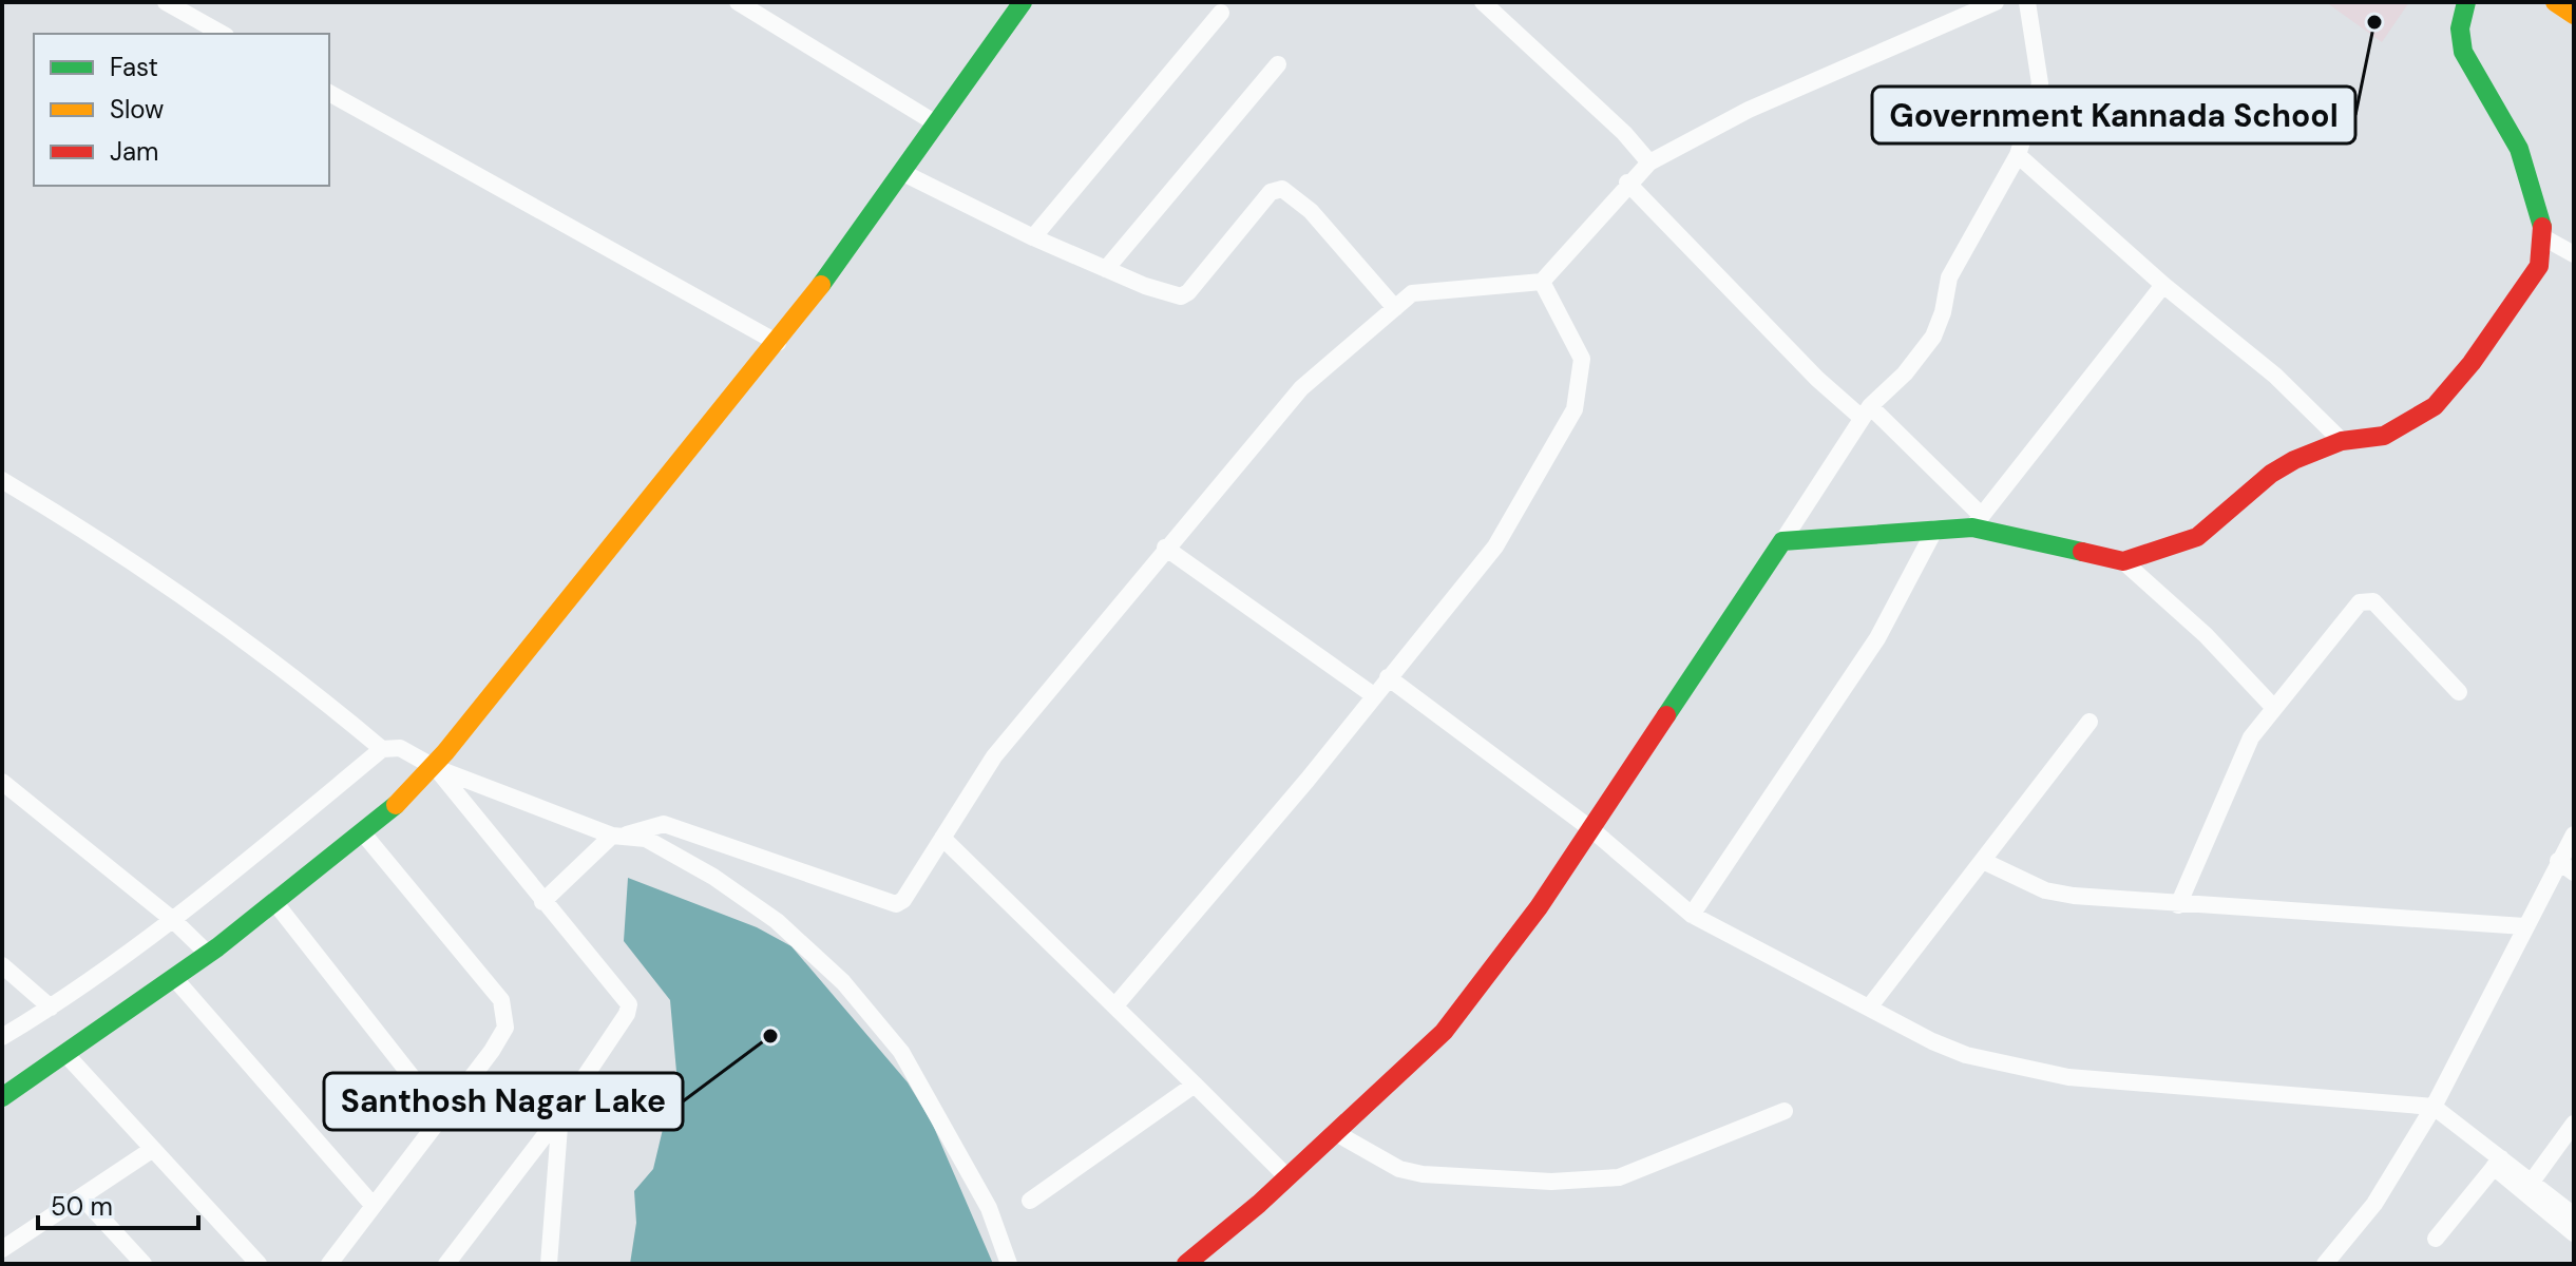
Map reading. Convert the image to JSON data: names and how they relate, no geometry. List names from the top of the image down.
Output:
{
  "places": ["Government Kannada School", "Santhosh Nagar Lake"],
  "legend": ["Fast", "Slow", "Jam"],
  "scale_bar": "50 m"
}
